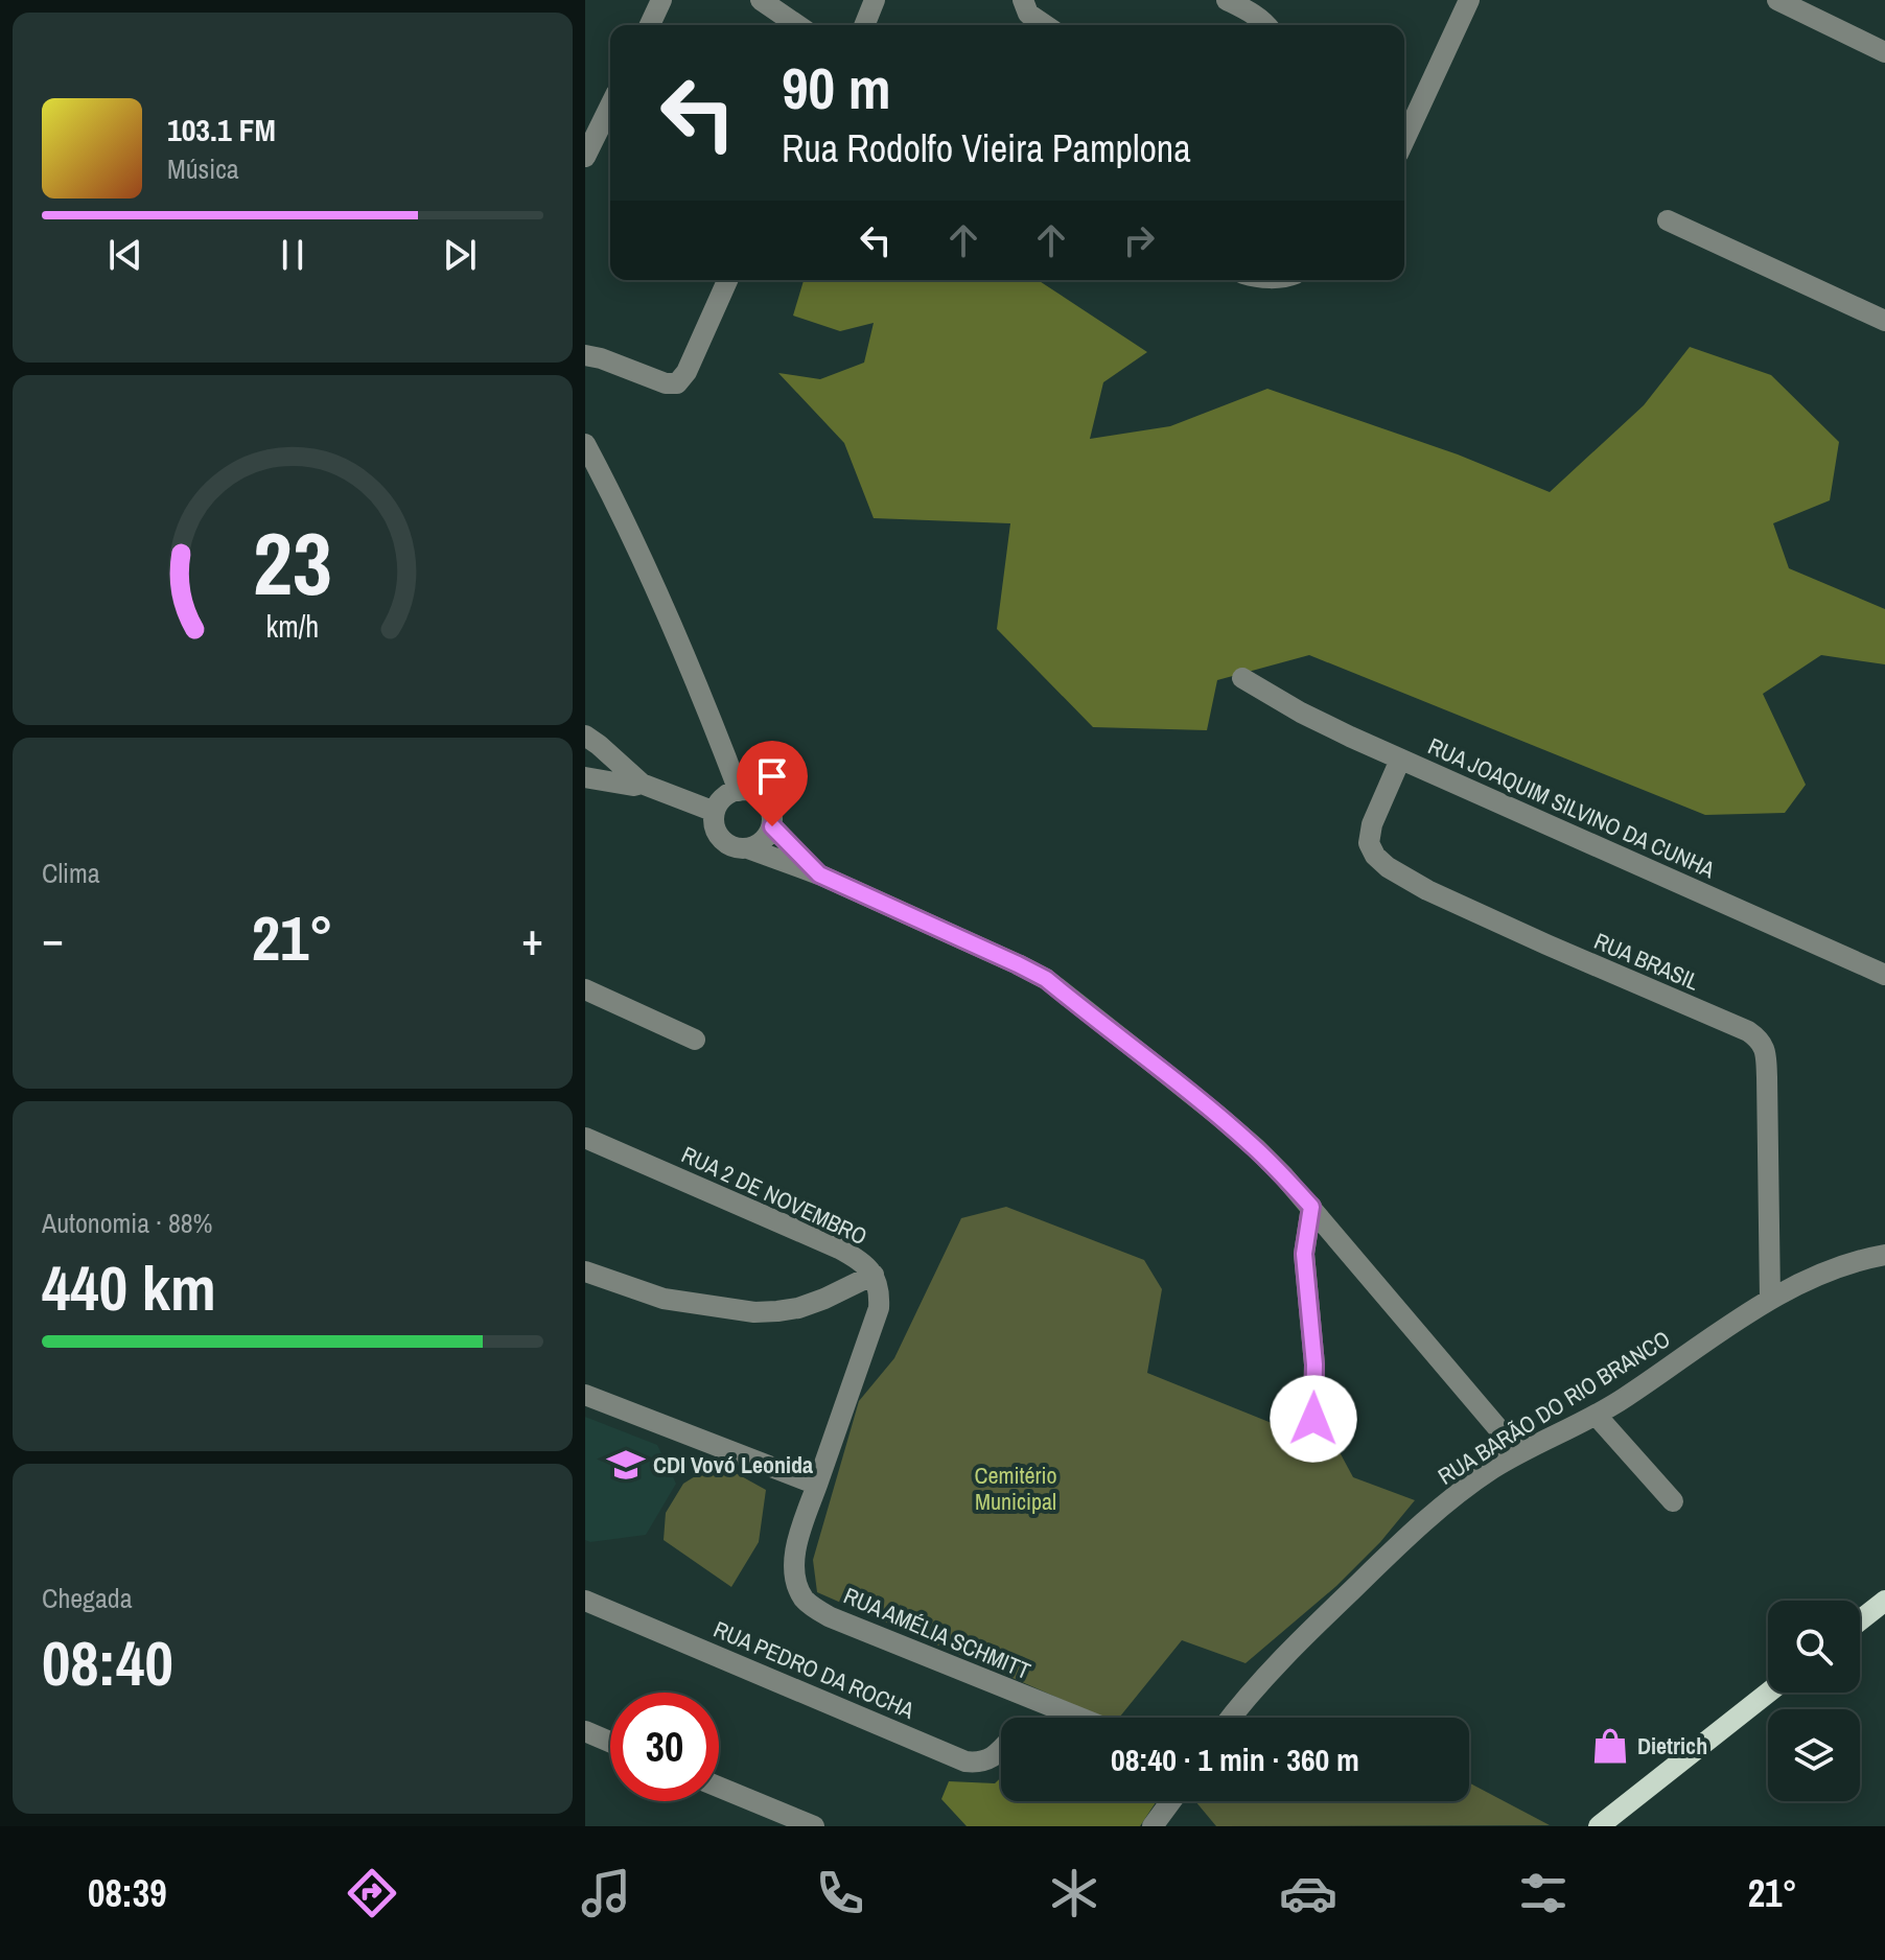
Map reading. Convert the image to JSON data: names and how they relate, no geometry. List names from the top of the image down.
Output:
{
  "streets": {
    "street": [
      "RUA JOAQUIM SILVINO DA CUNHA",
      "RUA BRASIL",
      "RUA 2 DE NOVEMBRO",
      "RUA BARÃO DO RIO BRANCO",
      "RUA AMÉLIA SCHMITT",
      "RUA PEDRO DA ROCHA"
    ]
  },
  "crossings": [
    ["RUA JOAQUIM SILVINO DA CUNHA", "RUA BRASIL"],
    ["RUA BRASIL", "RUA BARÃO DO RIO BRANCO"],
    ["RUA 2 DE NOVEMBRO", "RUA AMÉLIA SCHMITT"],
    ["RUA AMÉLIA SCHMITT", "RUA PEDRO DA ROCHA"]
  ],
  "parks": ["Cemitério Municipal"],
  "places": {
    "school or university": ["CDI Vovó Leonida"],
    "shop": ["Dietrich"]
  },
  "page": {
    "turn": ["90 m", "Rua Rodolfo Vieira Pamplona"],
    "song": ["103.1 FM", "Música"],
    "tile": [
      "Clima",
      ["Autonomia · 88%", "440 km"],
      ["Chegada", "08:40"]
    ],
    "heat": ["−", "21°", "+"],
    "limit": "30",
    "trip": "08:40 · 1 min · 360 m",
    "tabs": ["08:39", "21°"],
    "gauge": ["23", "km/h"]
  }
}
